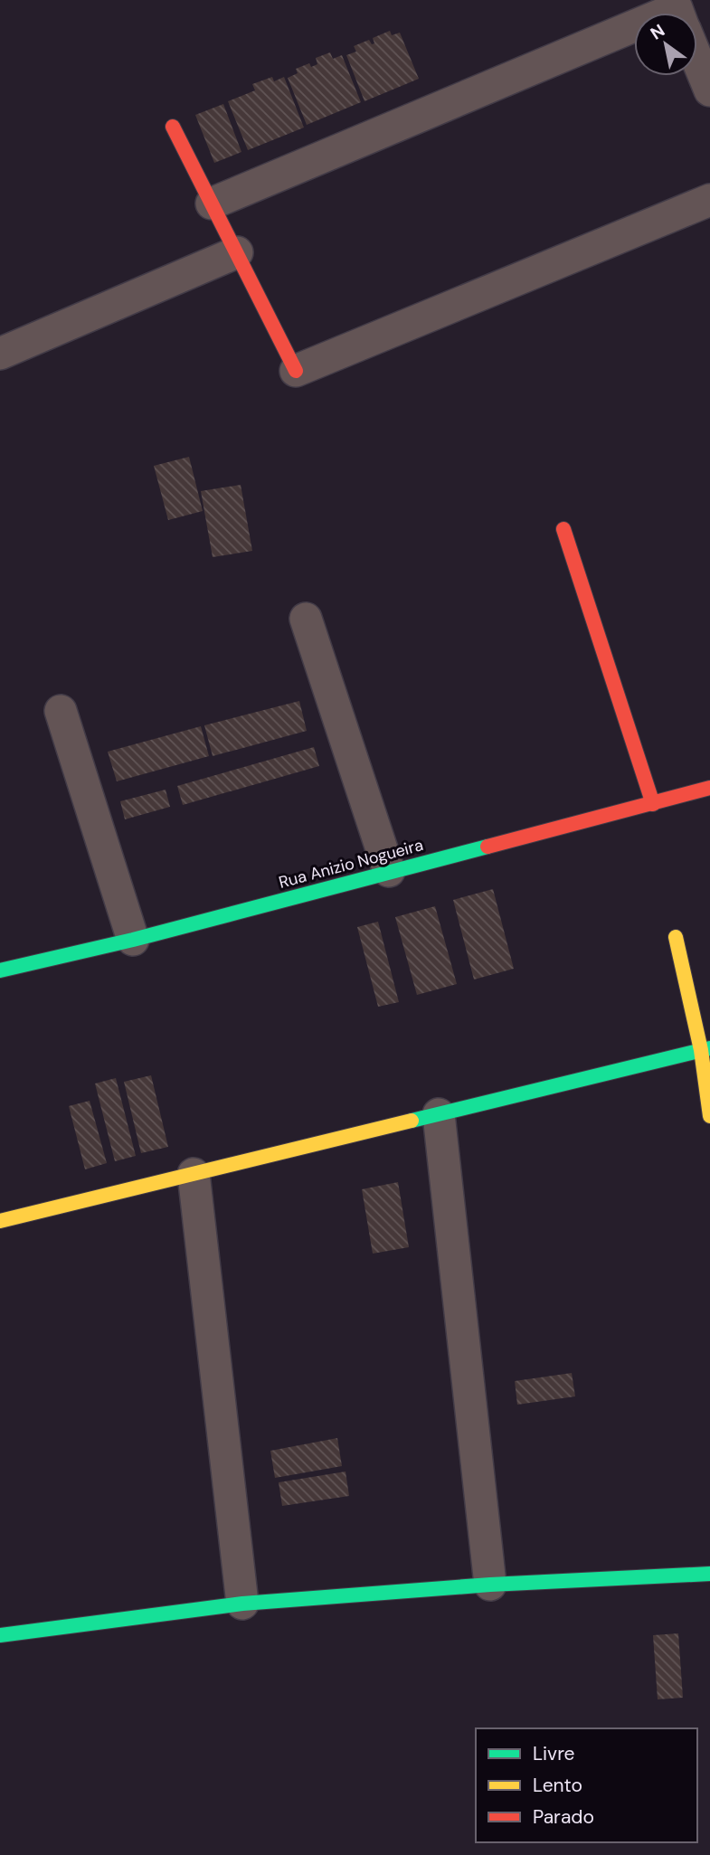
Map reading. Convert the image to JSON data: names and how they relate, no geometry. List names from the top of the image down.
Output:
{
  "streets": {
    "street": ["Rua Anizio Nogueira"]
  },
  "legend": ["Livre", "Lento", "Parado"],
  "north": "top left"
}
